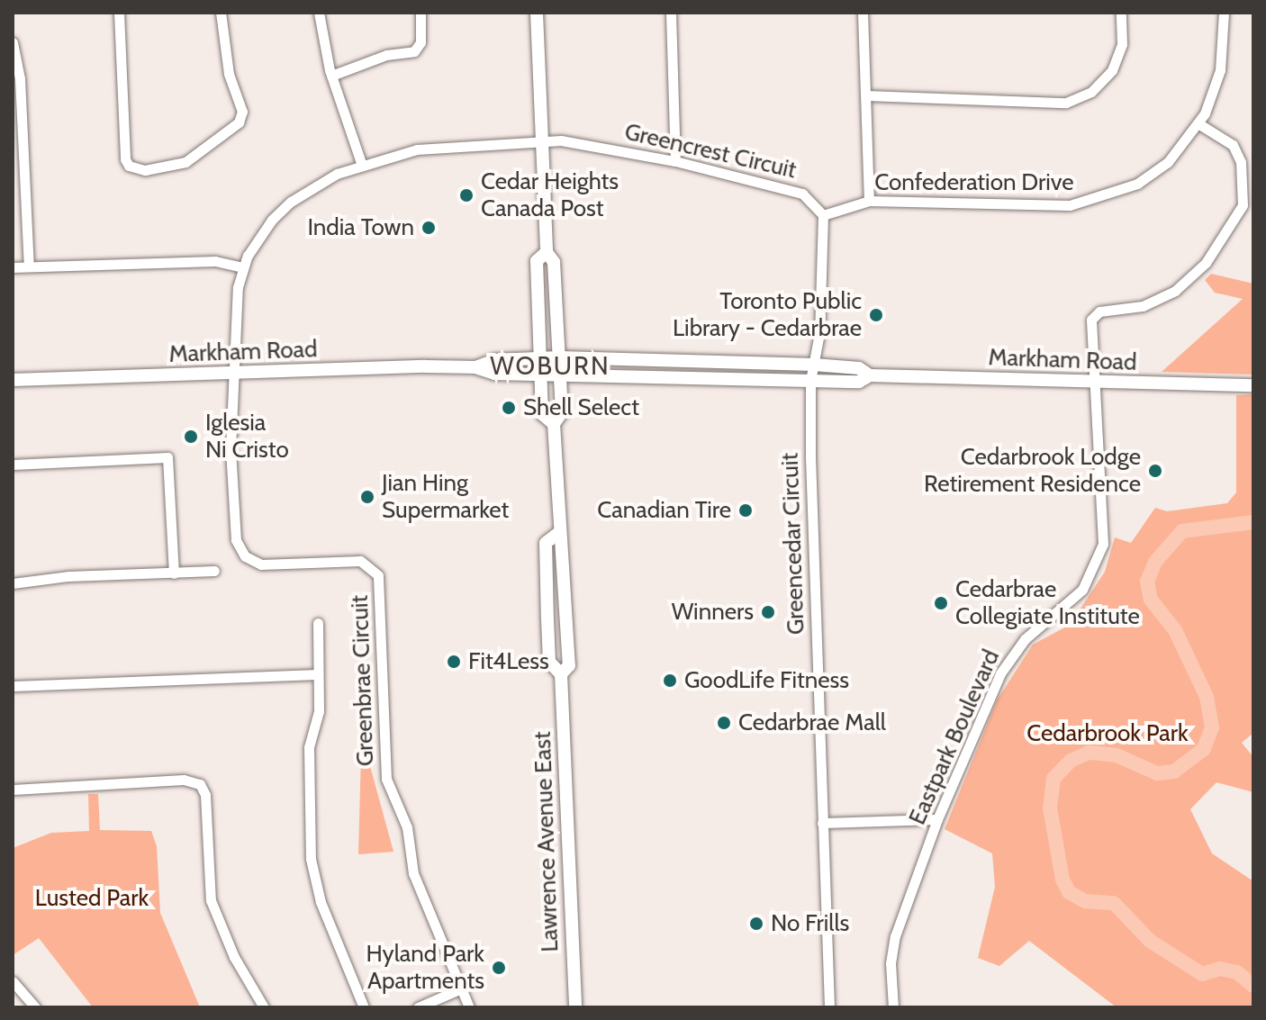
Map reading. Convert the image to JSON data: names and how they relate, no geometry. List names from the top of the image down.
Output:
{
  "streets": {
    "main road": ["Markham Road", "Lawrence Avenue East"],
    "street": [
      "Greencrest Circuit",
      "Confederation Drive",
      "Greencedar Circuit",
      "Greenbrae Circuit",
      "Eastpark Boulevard"
    ]
  },
  "crossings": [
    ["Greencrest Circuit", "Confederation Drive"],
    ["Greencrest Circuit", "Lawrence Avenue East"],
    ["Confederation Drive", "Eastpark Boulevard"],
    ["Markham Road", "Greencedar Circuit"],
    ["Markham Road", "Greenbrae Circuit"],
    ["Markham Road", "Eastpark Boulevard"],
    ["Markham Road", "Lawrence Avenue East"]
  ],
  "districts": ["WOBURN"],
  "parks": ["Cedarbrook Park", "Lusted Park"],
  "places": [
    "Cedar Heights Canada Post",
    "India Town",
    "Toronto Public Library - Cedarbrae",
    "Shell Select",
    "Iglesia Ni Cristo",
    "Cedarbrook Lodge Retirement Residence",
    "Jian Hing Supermarket",
    "Canadian Tire",
    "Cedarbrae Collegiate Institute",
    "Winners",
    "Fit4Less",
    "GoodLife Fitness",
    "Cedarbrae Mall",
    "No Frills",
    "Hyland Park Apartments"
  ]
}
